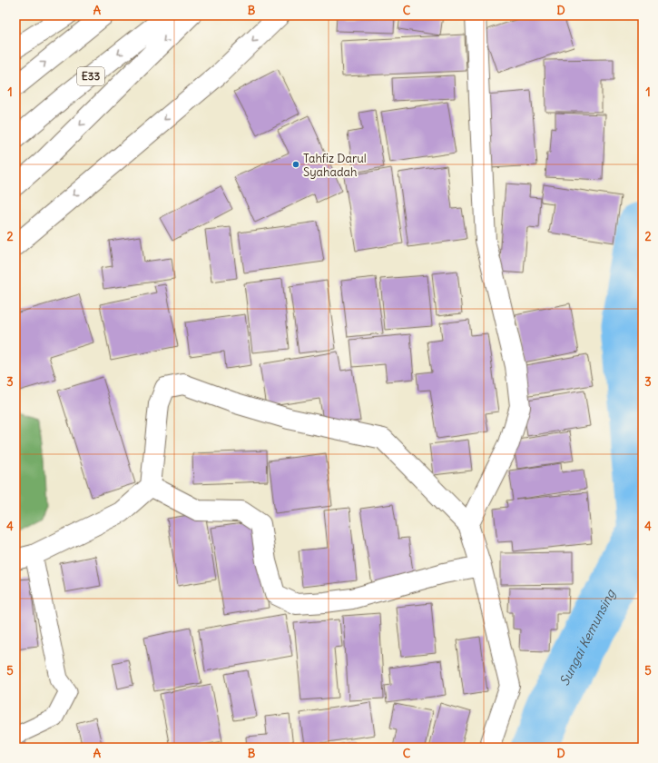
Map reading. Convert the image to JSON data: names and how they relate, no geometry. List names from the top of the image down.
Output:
{
  "streets": {
    "main road": ["E33"]
  },
  "water": ["Sungai Kemunsing"],
  "places": ["Tahfiz Darul Syahadah"],
  "grid": {
    "columns": [
      "A",
      "B",
      "C",
      "D"
    ],
    "rows": [
      "1",
      "2",
      "3",
      "4",
      "5"
    ]
  }
}
